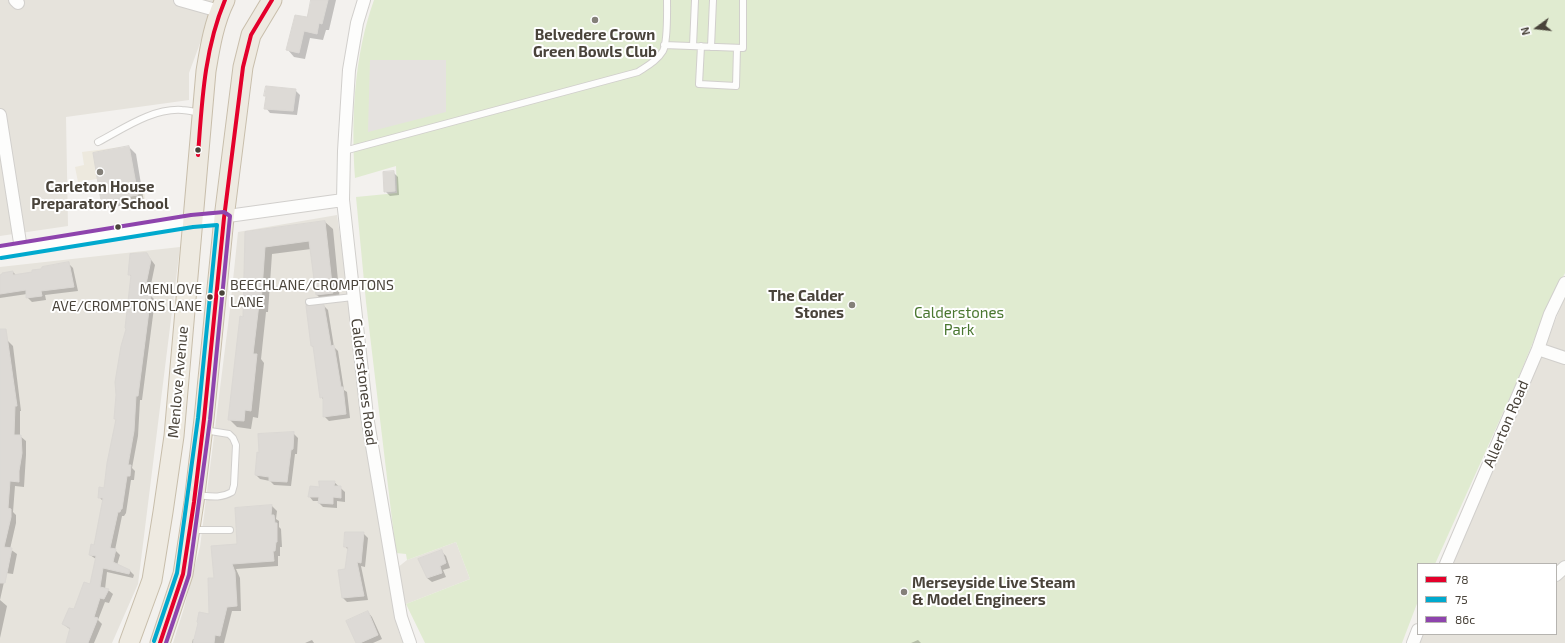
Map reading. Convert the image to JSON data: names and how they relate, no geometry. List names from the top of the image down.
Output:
{
  "streets": {
    "highway": ["Menlove Avenue"],
    "street": ["Calderstones Road", "Allerton Road"]
  },
  "parks": ["Calderstones Park"],
  "places": [
    "Belvedere Crown Green Bowls Club",
    "Carleton House Preparatory School",
    "BEECHLANE/CROMPTONS LANE",
    "MENLOVE AVE/CROMPTONS LANE",
    "The Calder Stones",
    "Merseyside Live Steam & Model Engineers"
  ],
  "lines": ["transit line 78", "transit line 86c", "transit line 75"],
  "legend": ["78", "75", "86c"],
  "north": "left"
}
